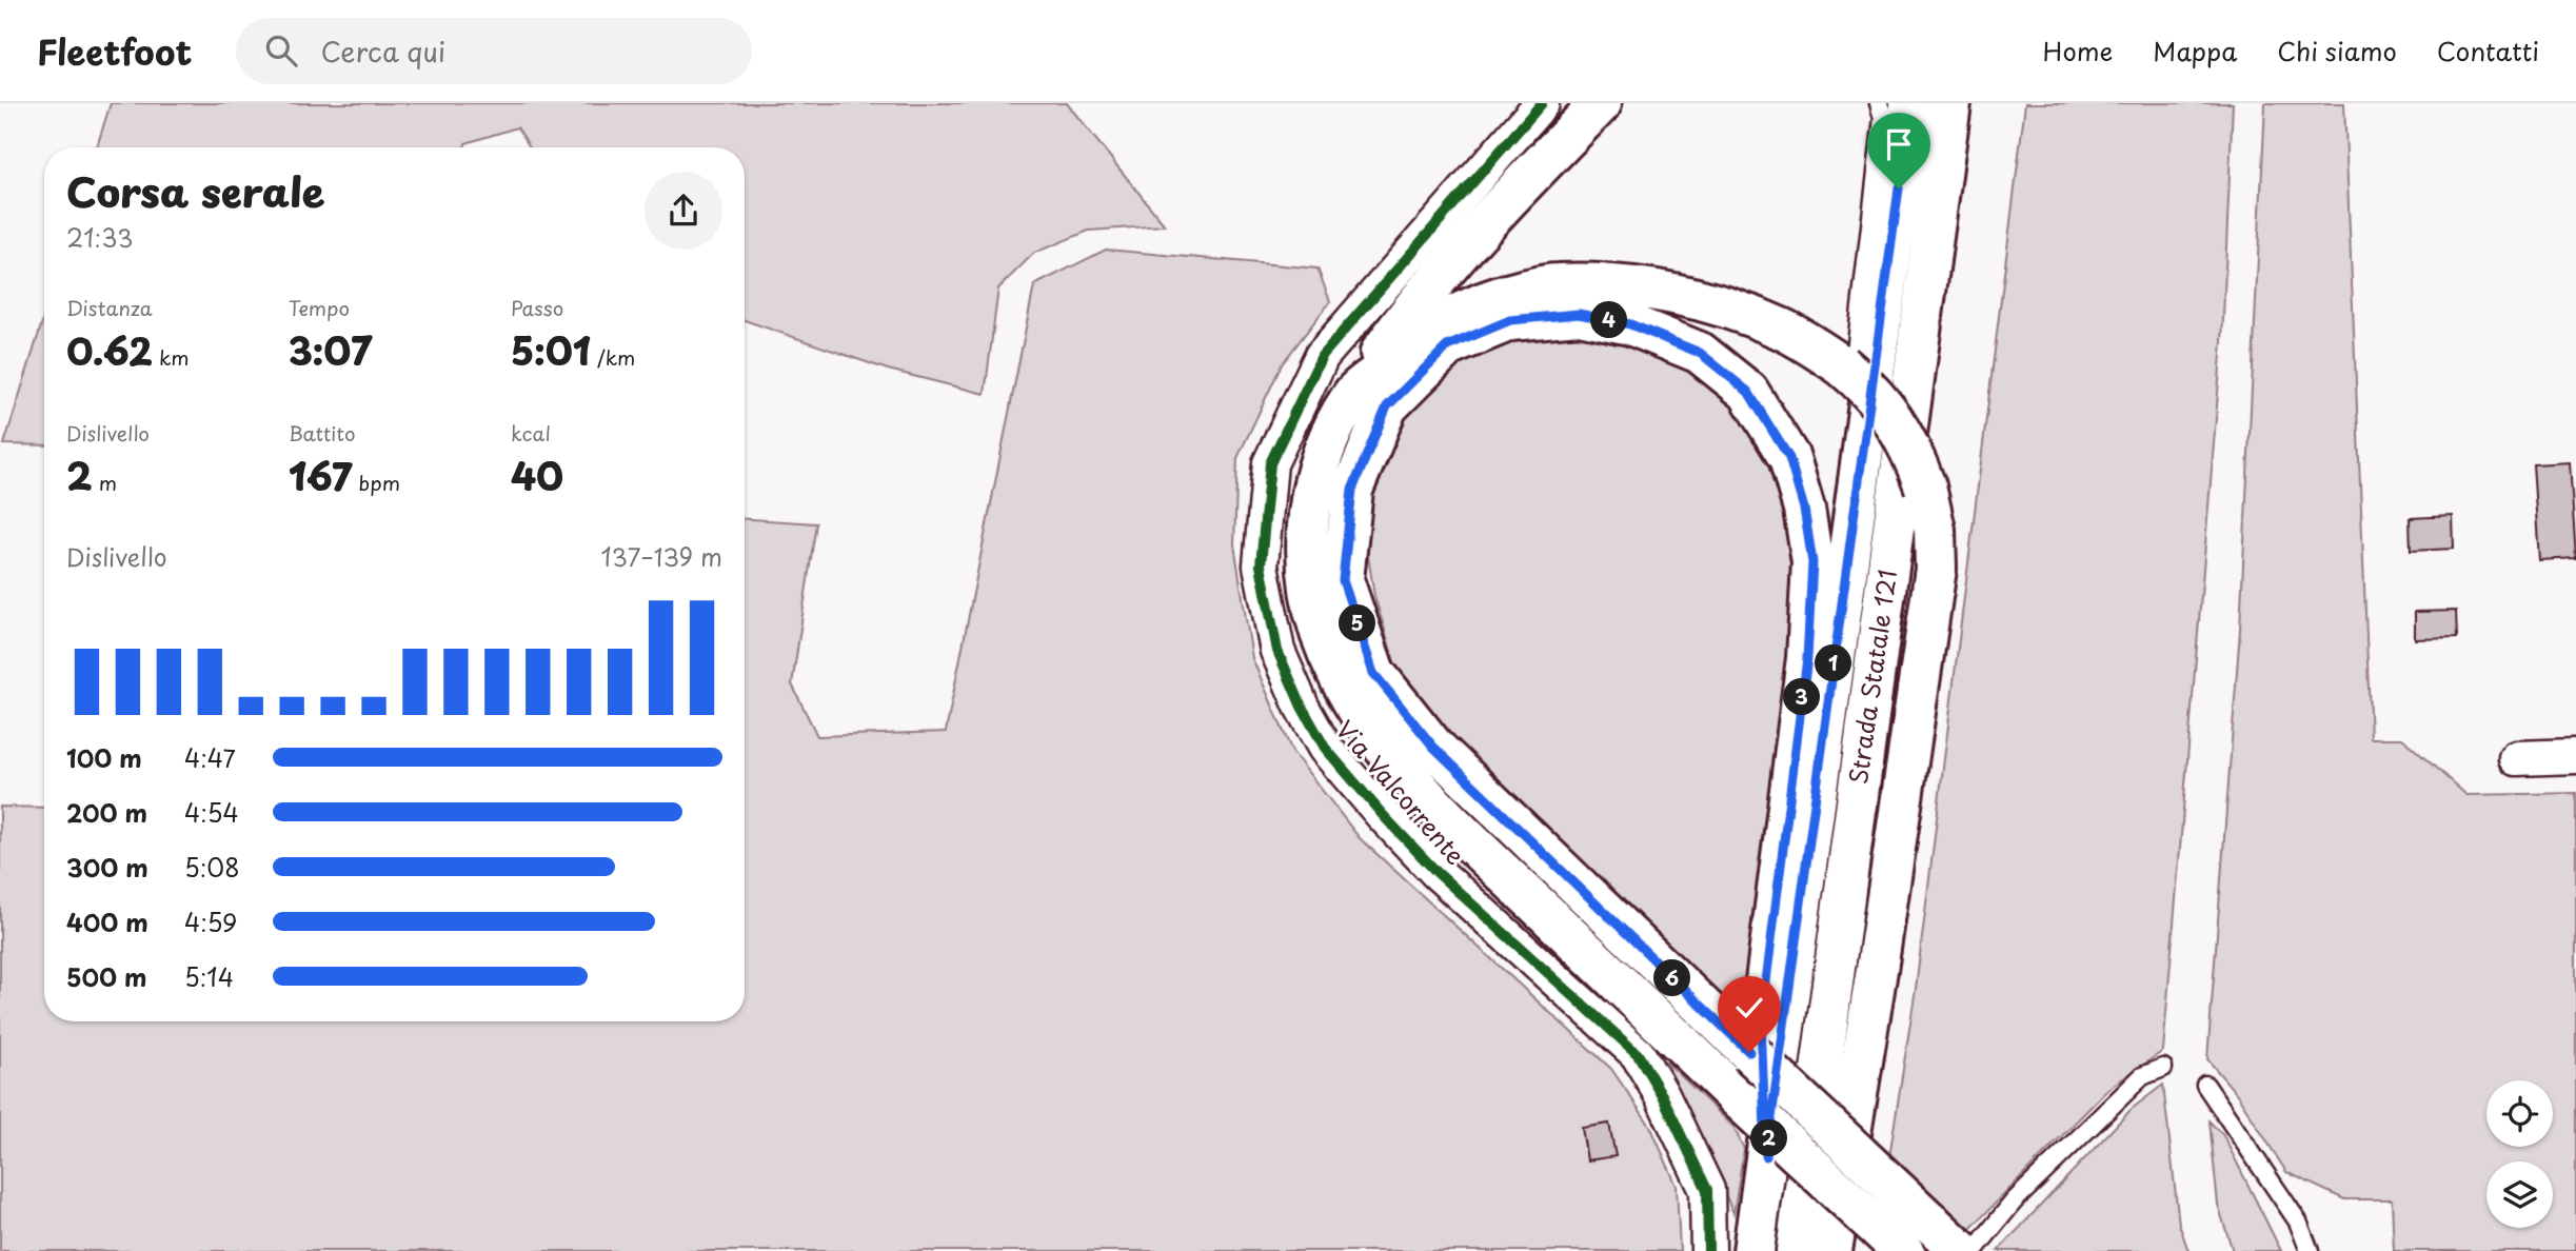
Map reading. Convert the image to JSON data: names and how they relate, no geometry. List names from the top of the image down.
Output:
{
  "streets": {
    "main road": ["Strada Statale 121"],
    "street": ["Via Valcorrente"]
  },
  "page": {
    "header": "Fleetfoot",
    "search": "Cerca qui",
    "nav": [
      "Home",
      "Mappa",
      "Chi siamo",
      "Contatti"
    ],
    "heading": ["Corsa serale", "21:33"],
    "stats": [
      ["Distanza", "0.62 km"],
      ["Tempo", "3:07"],
      ["Passo", "5:01 /km"],
      ["Dislivello", "2 m"],
      ["Battito", "167 bpm"],
      ["kcal", "40"]
    ],
    "pins": [
      "4",
      "5",
      "1",
      "3",
      "6",
      "2"
    ],
    "chart": ["Dislivello", "137–139 m"],
    "list": [
      {
        "name": "100 m",
        "note": "4:47"
      },
      {
        "name": "200 m",
        "note": "4:54"
      },
      {
        "name": "300 m",
        "note": "5:08"
      },
      {
        "name": "400 m",
        "note": "4:59"
      },
      {
        "name": "500 m",
        "note": "5:14"
      }
    ]
  }
}
